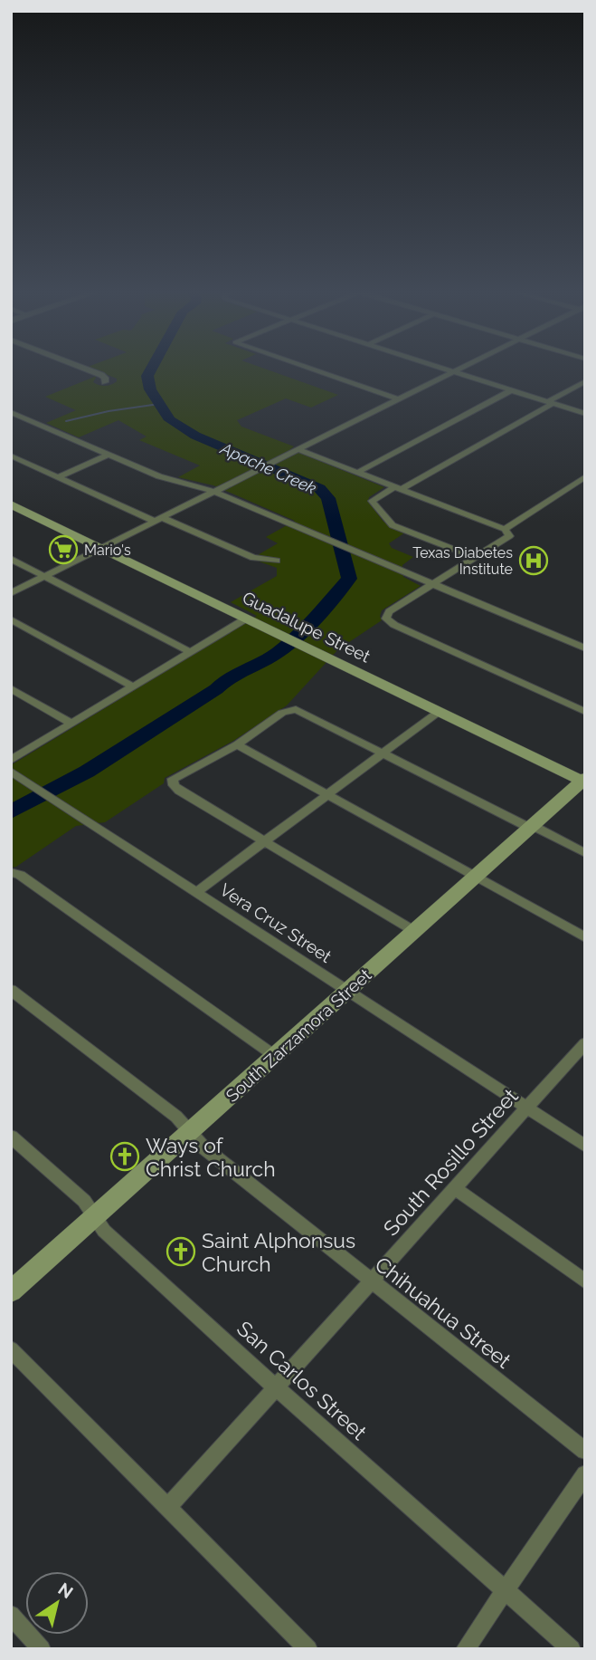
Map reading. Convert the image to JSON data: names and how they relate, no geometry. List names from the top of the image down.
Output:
{
  "streets": {
    "main road": ["Guadalupe Street", "South Zarzamora Street"],
    "street": [
      "Vera Cruz Street",
      "South Rosillo Street",
      "Chihuahua Street",
      "San Carlos Street"
    ]
  },
  "crossings": [
    ["Guadalupe Street", "South Zarzamora Street"],
    ["Vera Cruz Street", "South Zarzamora Street"],
    ["Vera Cruz Street", "South Rosillo Street"],
    ["South Zarzamora Street", "Chihuahua Street"],
    ["South Zarzamora Street", "San Carlos Street"],
    ["South Rosillo Street", "Chihuahua Street"],
    ["South Rosillo Street", "San Carlos Street"]
  ],
  "water": ["Apache Creek"],
  "places": {
    "supermarket": ["Mario's"],
    "hospital": ["Texas Diabetes Institute"],
    "church": ["Ways of Christ Church", "Saint Alphonsus Church"]
  },
  "north": "top right"
}
